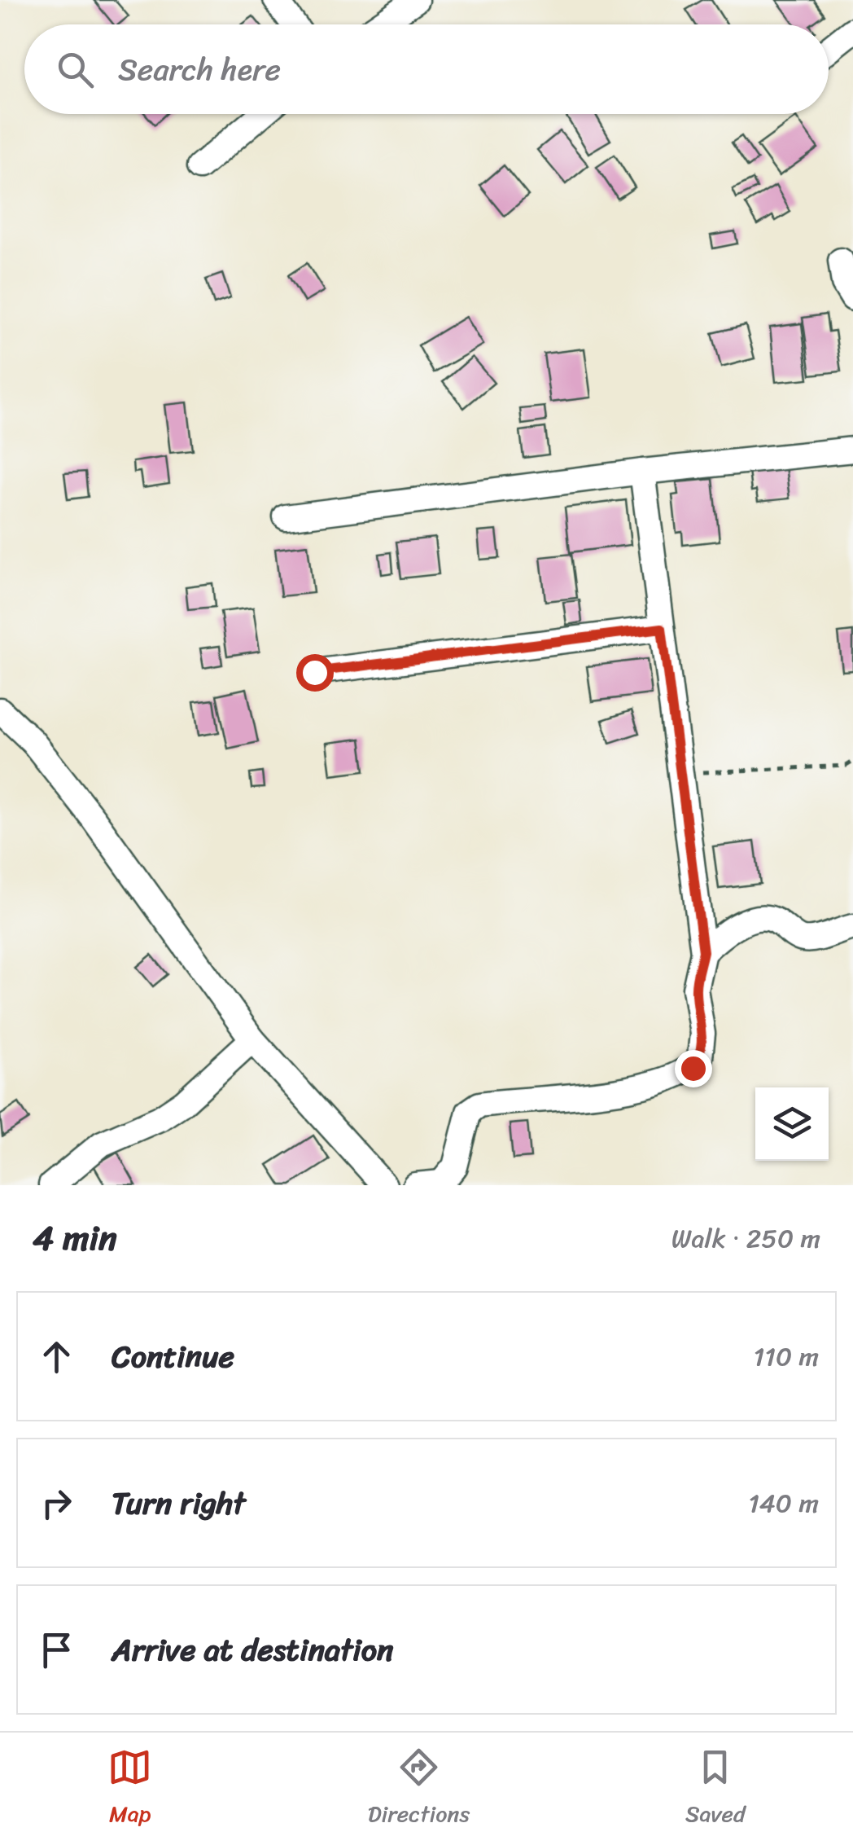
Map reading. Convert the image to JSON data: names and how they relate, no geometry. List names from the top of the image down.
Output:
{
  "page": {
    "search": "Search here",
    "heading": ["4 min", "Walk · 250 m"],
    "list": [
      ["Continue", "110 m"],
      ["Turn right", "140 m"],
      "Arrive at destination"
    ],
    "nav": ["Map", "Directions", "Saved"]
  }
}
